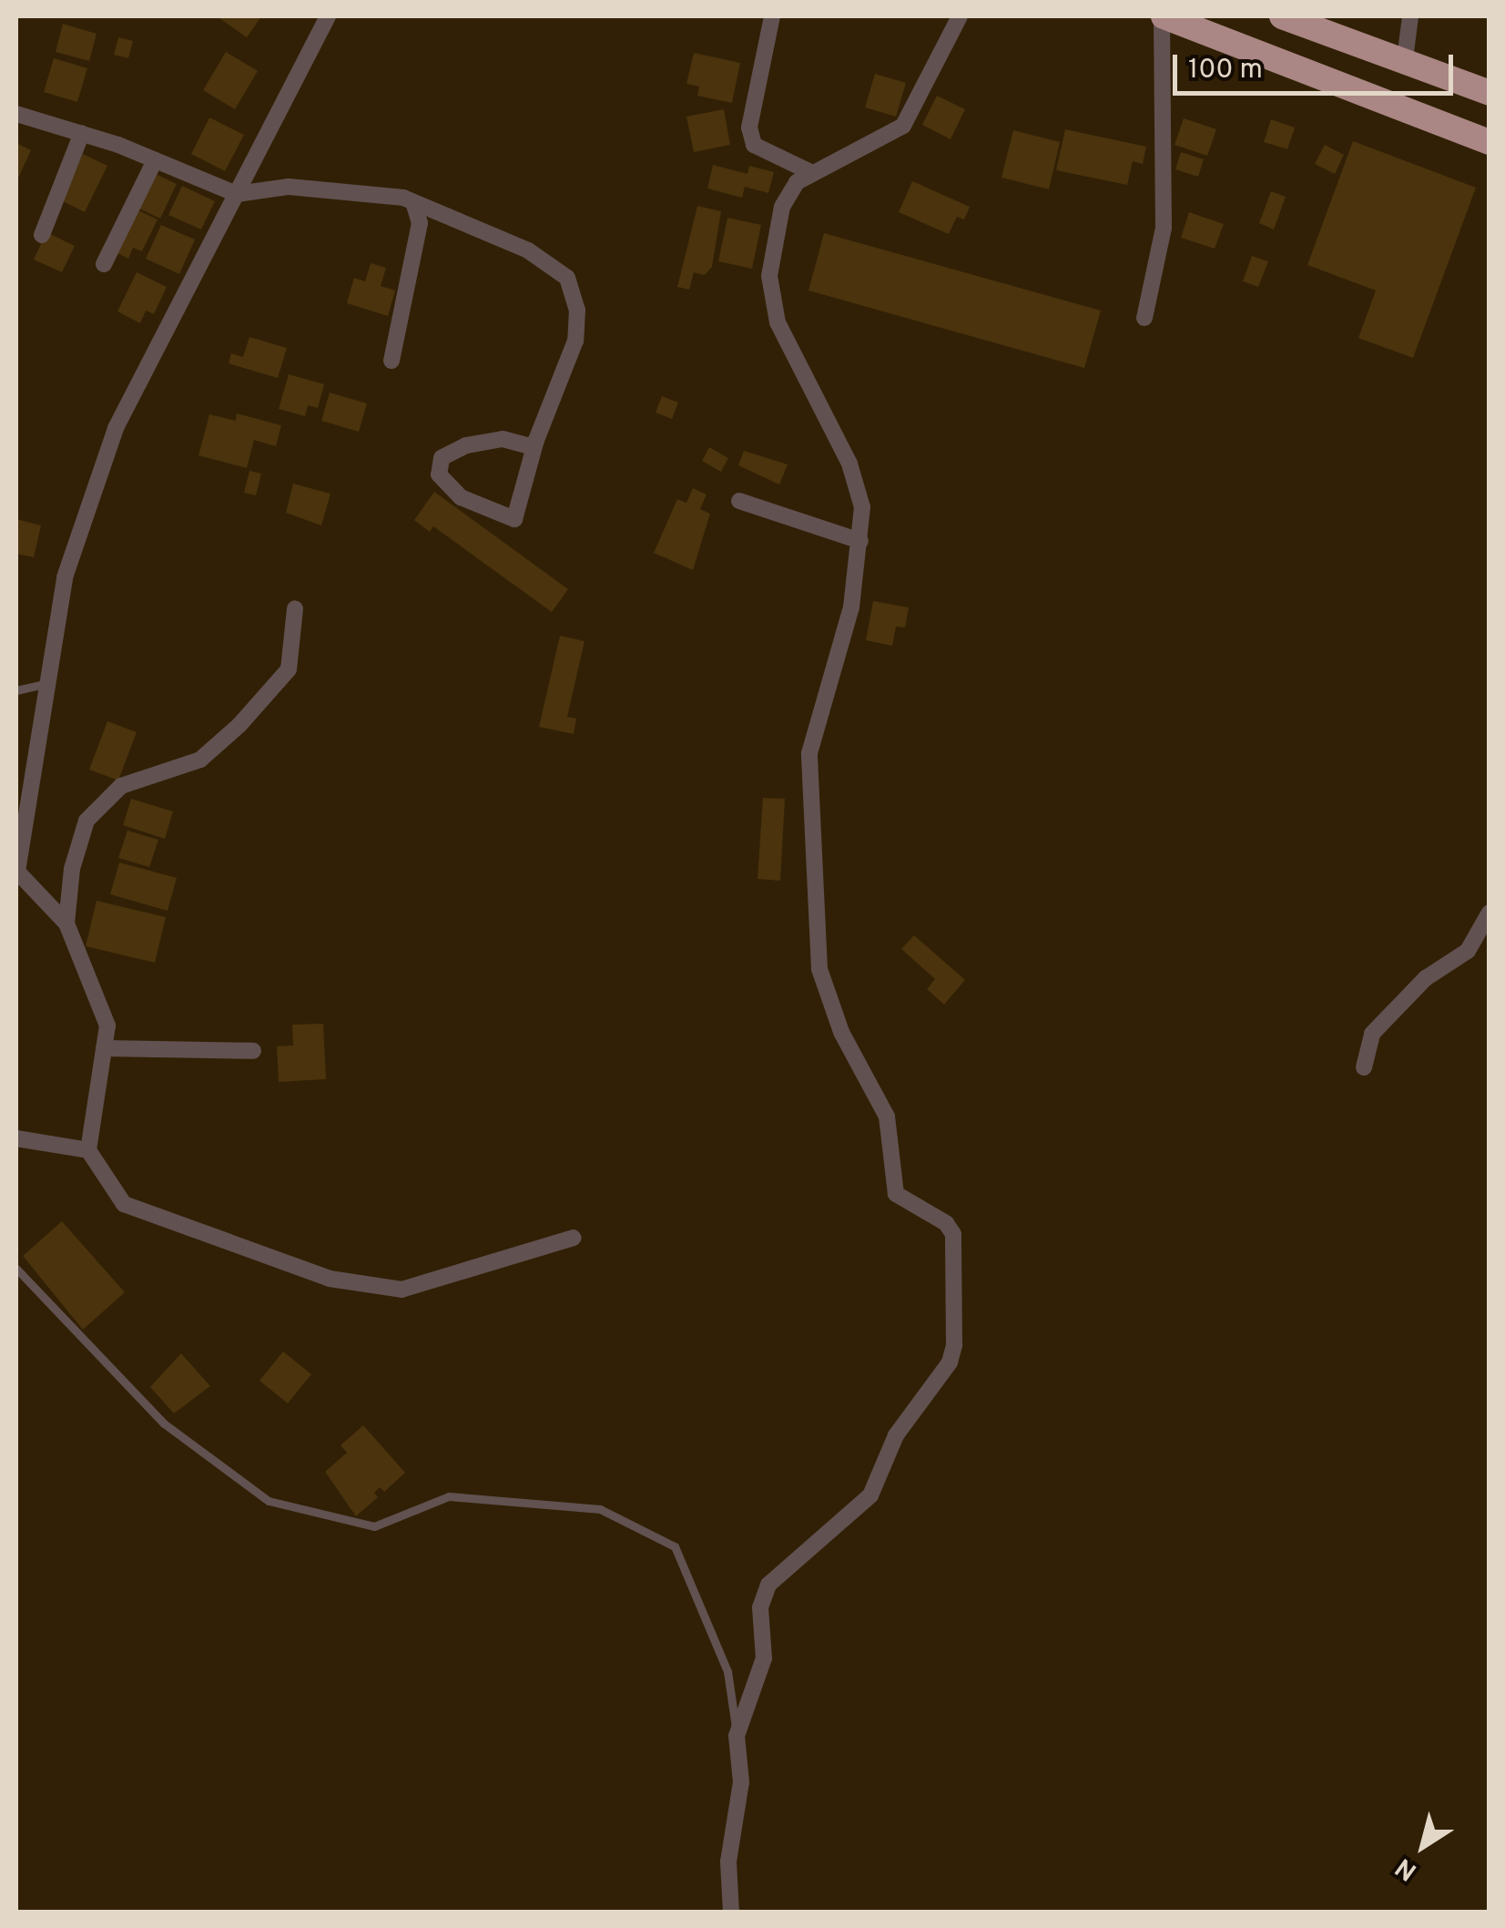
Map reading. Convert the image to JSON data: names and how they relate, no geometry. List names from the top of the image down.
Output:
{
  "scale_bar": "100 m",
  "north": "bottom left"
}
